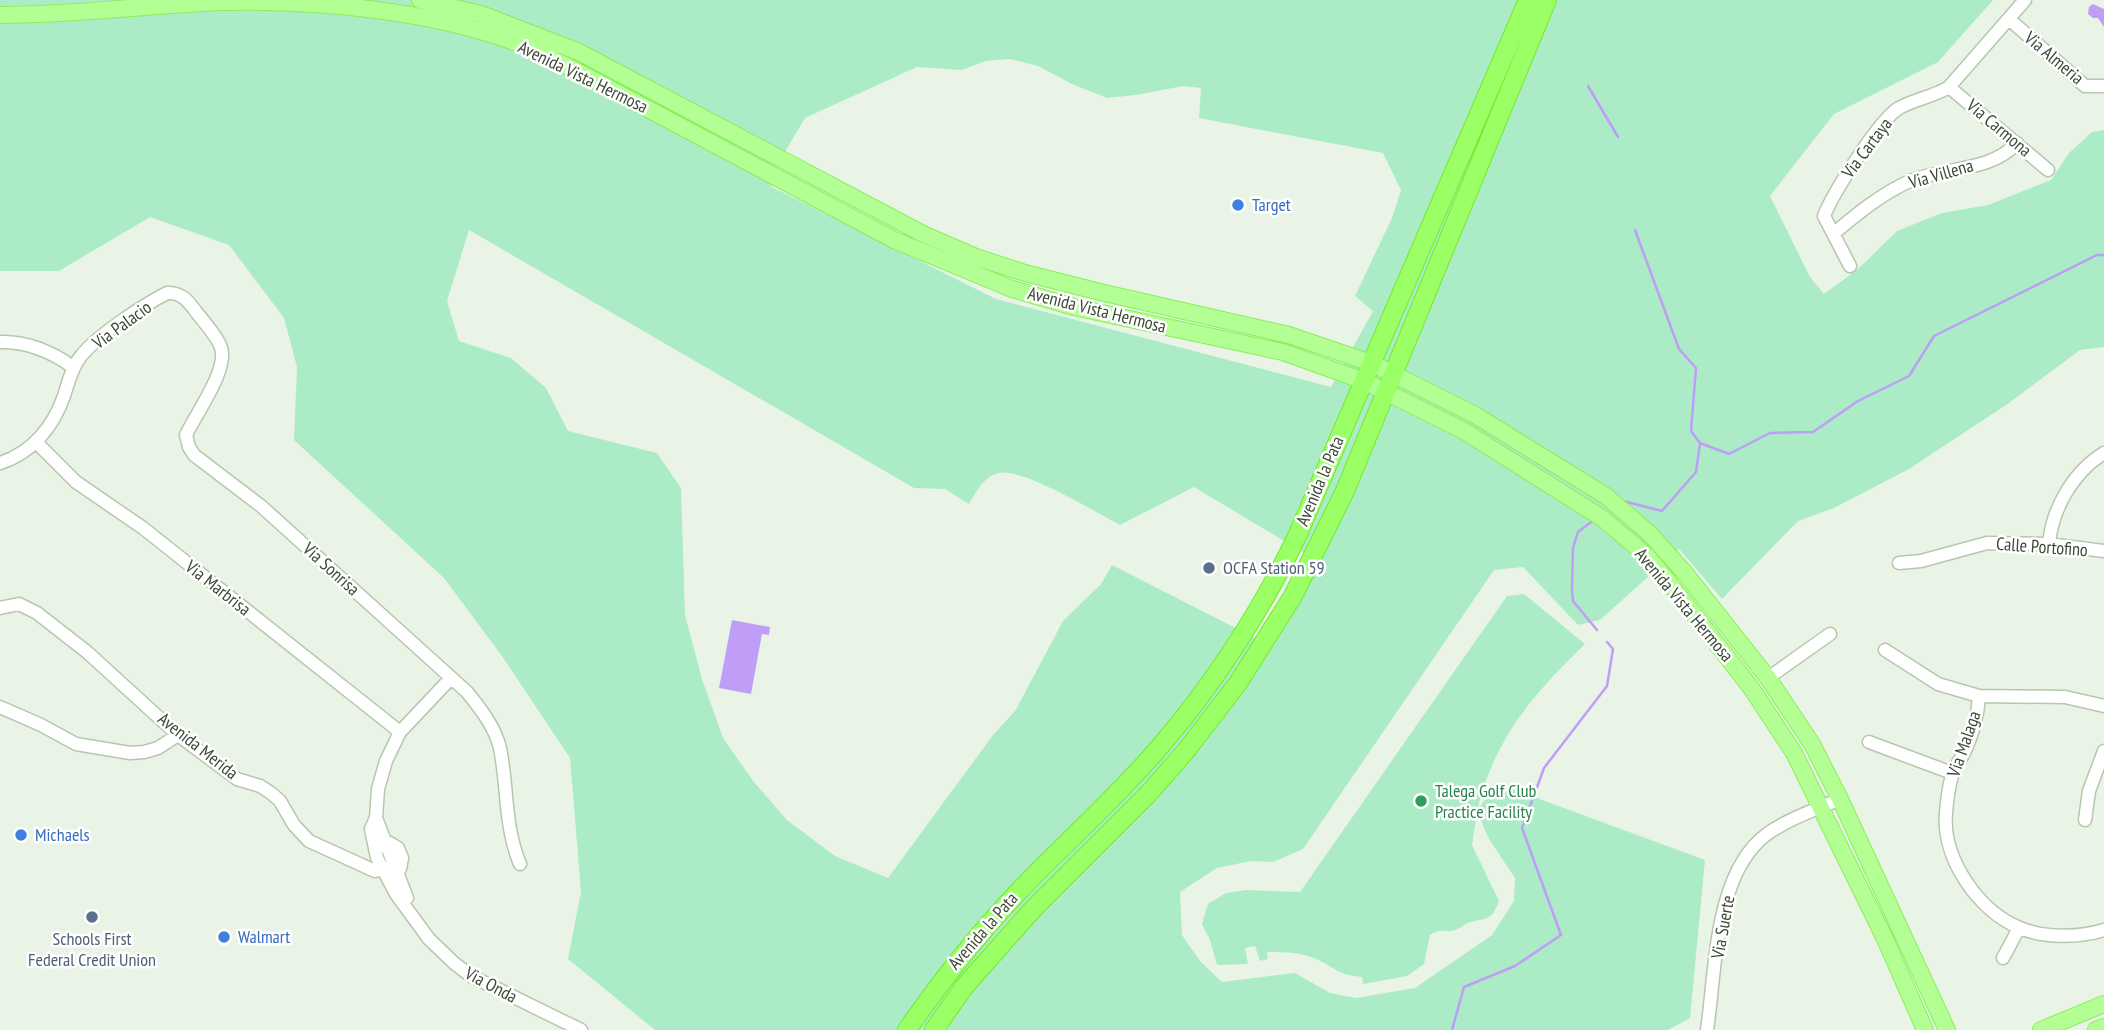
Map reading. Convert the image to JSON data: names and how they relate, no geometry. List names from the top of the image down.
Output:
{
  "streets": {
    "highway": ["Avenida la Pata"],
    "main road": ["Avenida Vista Hermosa"],
    "street": [
      "Via Almeria",
      "Via Carmona",
      "Via Cartaya",
      "Via Villena",
      "Via Palacio",
      "Calle Portofino",
      "Via Sonrisa",
      "Via Marbrisa",
      "Via Malaga",
      "Avenida Merida",
      "Via Suerte",
      "Via Onda"
    ]
  },
  "crossings": [
    ["Via Almeria", "Via Cartaya"],
    ["Avenida Vista Hermosa", "Avenida la Pata"],
    ["Avenida Vista Hermosa", "Via Suerte"],
    ["Via Carmona", "Via Cartaya"],
    ["Via Carmona", "Via Villena"],
    ["Via Cartaya", "Via Villena"],
    ["Via Palacio", "Via Sonrisa"],
    ["Via Palacio", "Via Marbrisa"],
    ["Via Sonrisa", "Via Onda"],
    ["Via Marbrisa", "Via Onda"],
    ["Avenida Merida", "Via Onda"]
  ],
  "places": [
    "Target",
    "OCFA Station 59",
    "Talega Golf Club Practice Facility",
    "Michaels",
    "Schools First Federal Credit Union",
    "Walmart"
  ]
}
